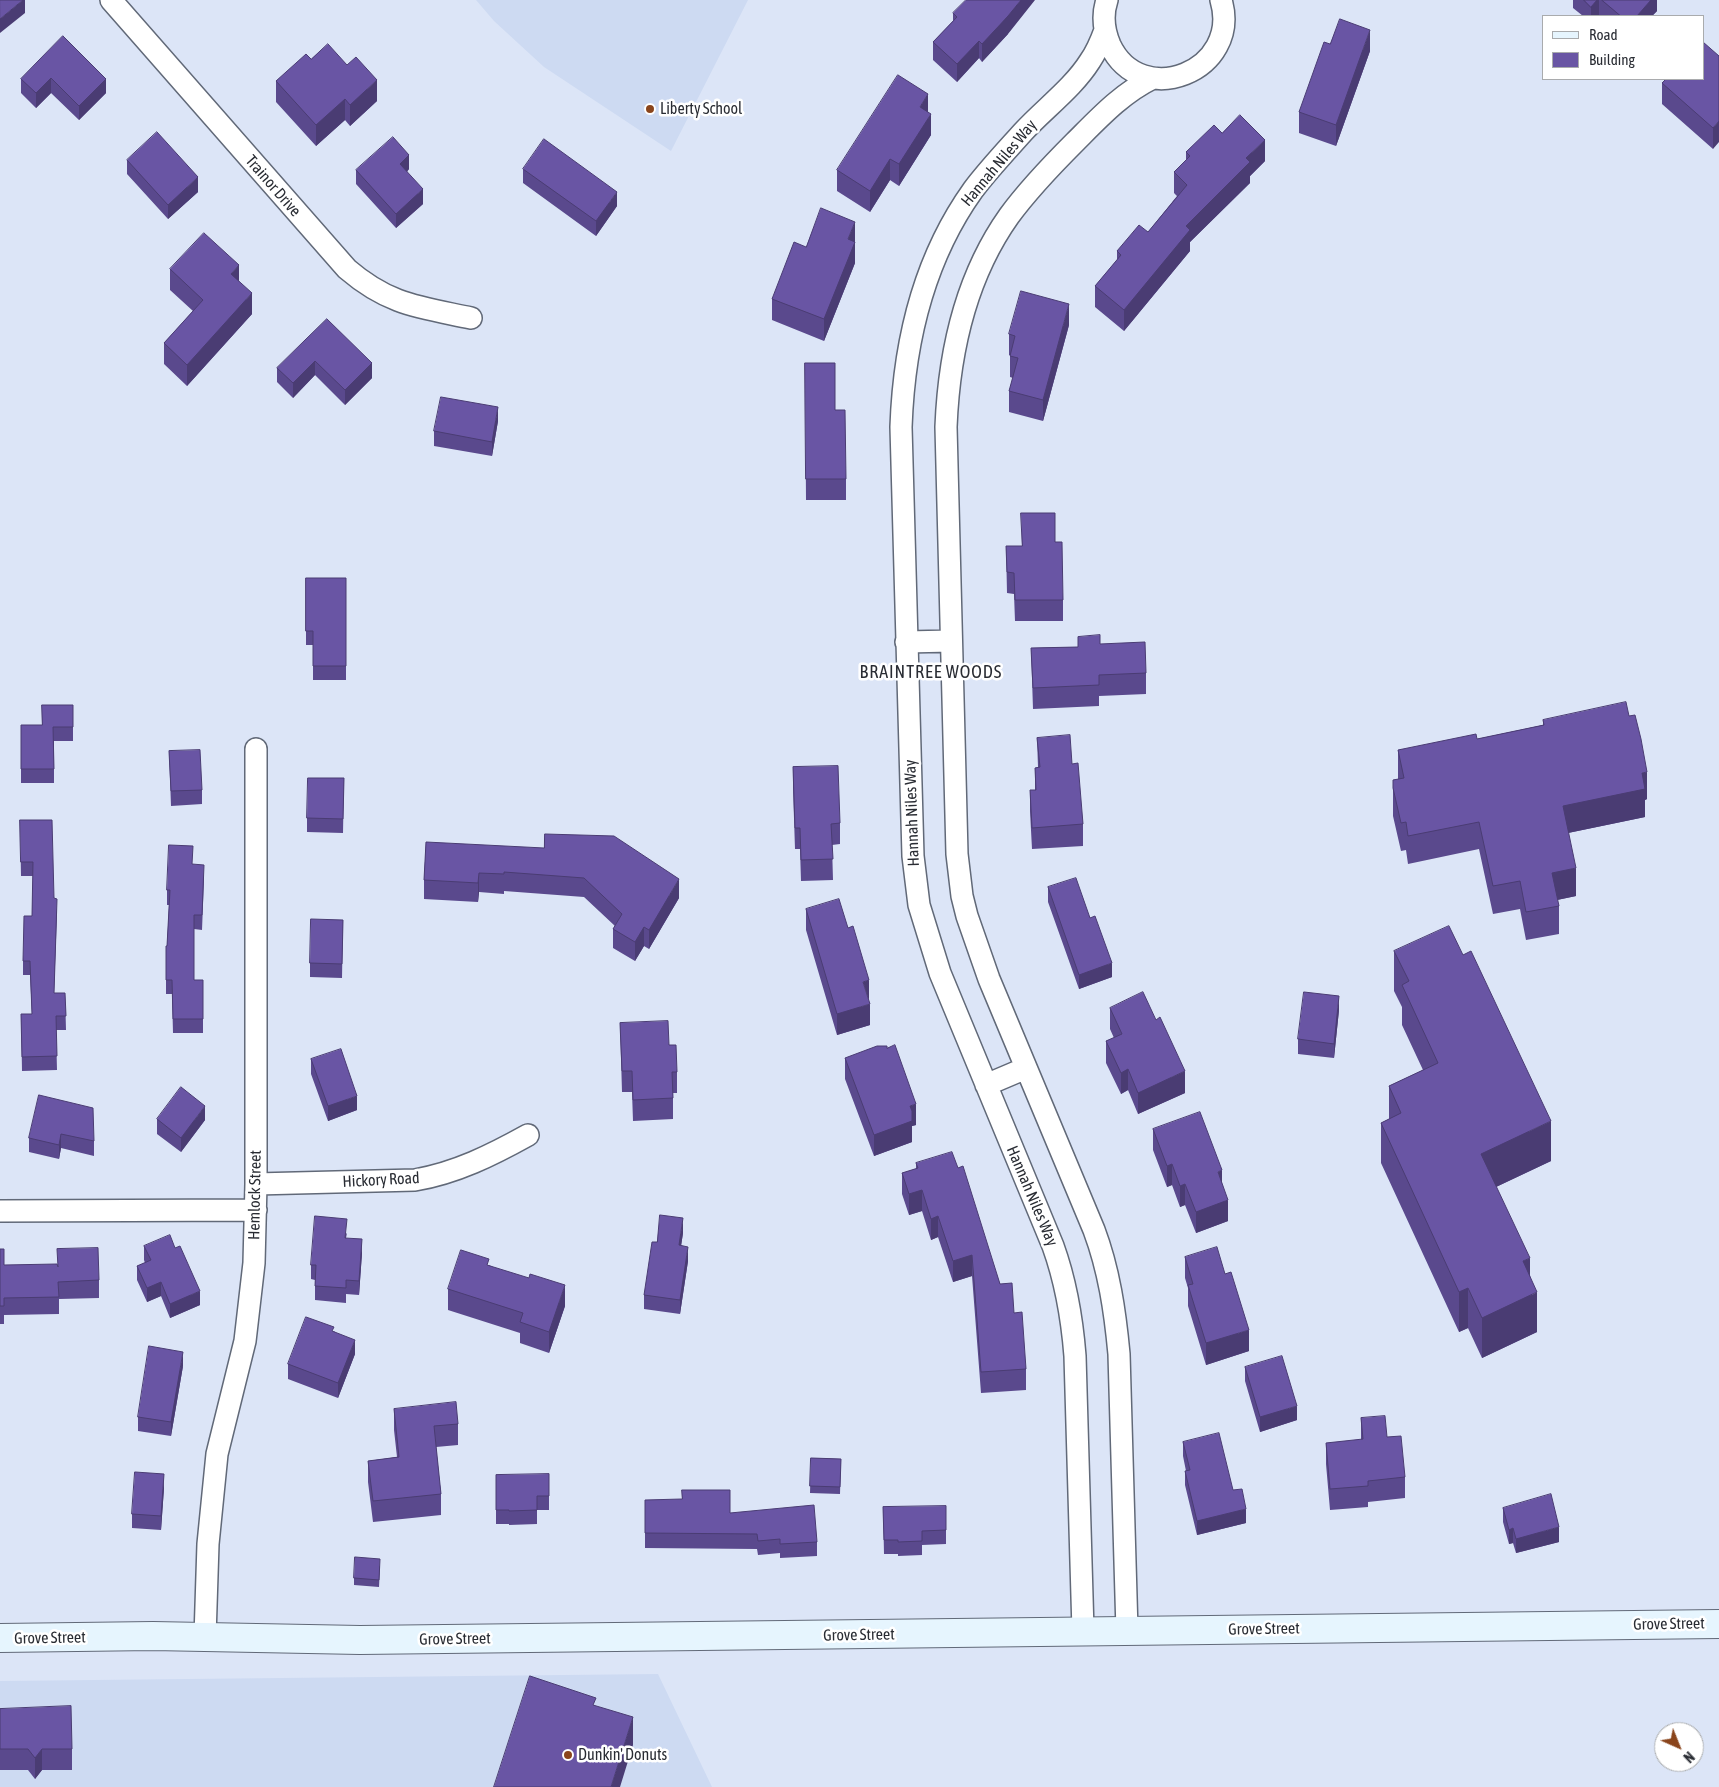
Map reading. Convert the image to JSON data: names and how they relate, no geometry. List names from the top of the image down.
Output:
{
  "streets": {
    "main road": ["Grove Street"],
    "street": [
      "Hannah Niles Way",
      "Trainor Drive",
      "Hickory Road",
      "Hemlock Street"
    ]
  },
  "crossings": [
    ["Hannah Niles Way", "Grove Street"],
    ["Hickory Road", "Hemlock Street"],
    ["Hemlock Street", "Grove Street"]
  ],
  "districts": ["BRAINTREE WOODS"],
  "places": ["Liberty School", "Dunkin' Donuts"],
  "legend": ["Road", "Building"],
  "north": "bottom right"
}
